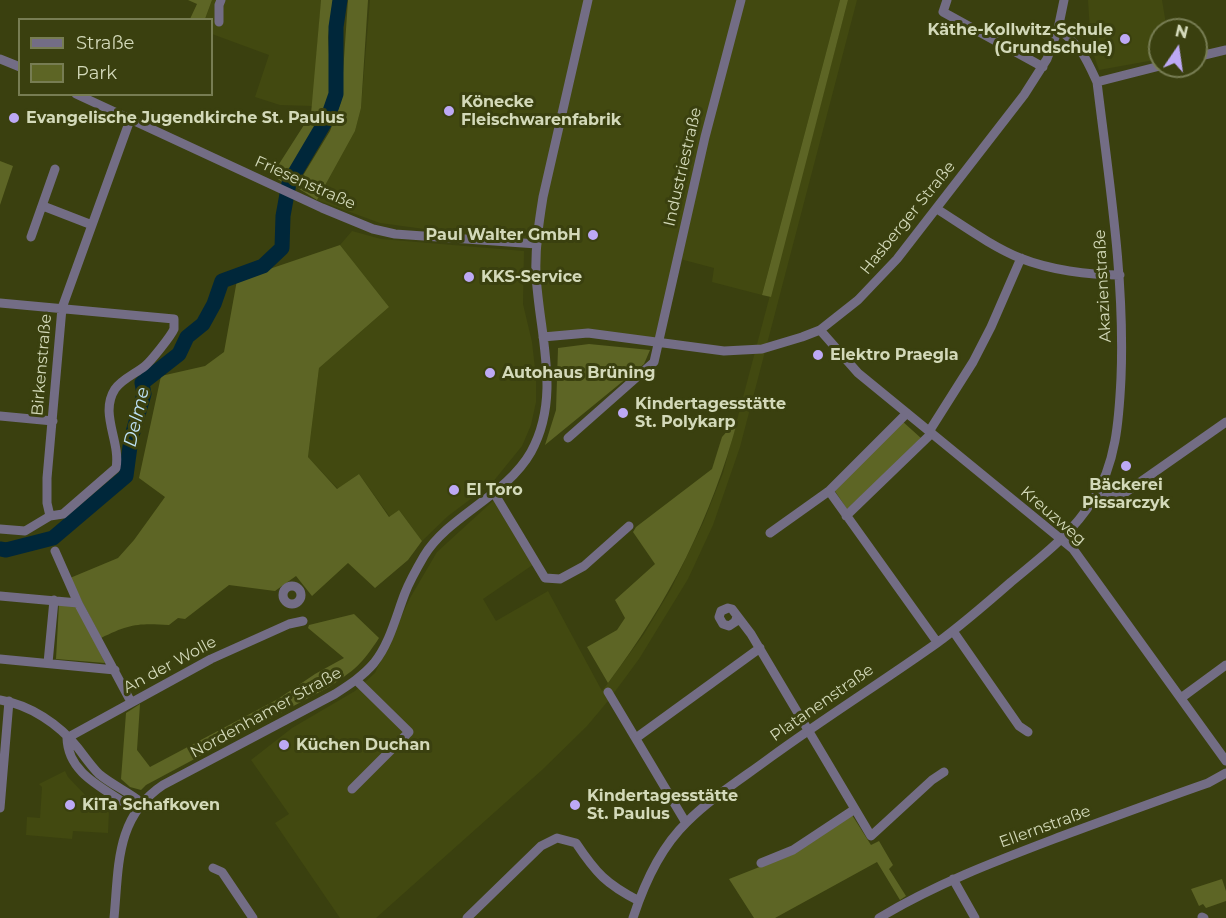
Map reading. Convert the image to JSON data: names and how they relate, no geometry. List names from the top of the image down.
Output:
{
  "streets": {
    "street": [
      "Industriestraße",
      "Friesenstraße",
      "Hasberger Straße",
      "Akazienstraße",
      "Birkenstraße",
      "Kreuzweg",
      "An der Wolle",
      "Platanenstraße",
      "Nordenhamer Straße",
      "Ellernstraße"
    ]
  },
  "crossings": [
    ["Industriestraße", "Hasberger Straße"],
    ["Friesenstraße", "Birkenstraße"],
    ["Friesenstraße", "Nordenhamer Straße"],
    ["Hasberger Straße", "Akazienstraße"],
    ["Hasberger Straße", "Kreuzweg"],
    ["Hasberger Straße", "Nordenhamer Straße"],
    ["Akazienstraße", "Kreuzweg"],
    ["Akazienstraße", "Platanenstraße"],
    ["Kreuzweg", "Platanenstraße"]
  ],
  "water": ["Delme"],
  "places": [
    "Käthe-Kollwitz-Schule (Grundschule)",
    "Könecke Fleischwarenfabrik",
    "Evangelische Jugendkirche St. Paulus",
    "Paul Walter GmbH",
    "KKS-Service",
    "Elektro Praegla",
    "Autohaus Brüning",
    "Kindertagesstätte St. Polykarp",
    "Bäckerei Pissarczyk",
    "El Toro",
    "Küchen Duchan",
    "KiTa Schafkoven",
    "Kindertagesstätte St. Paulus"
  ],
  "legend": ["Straße", "Park"],
  "north": "top"
}
